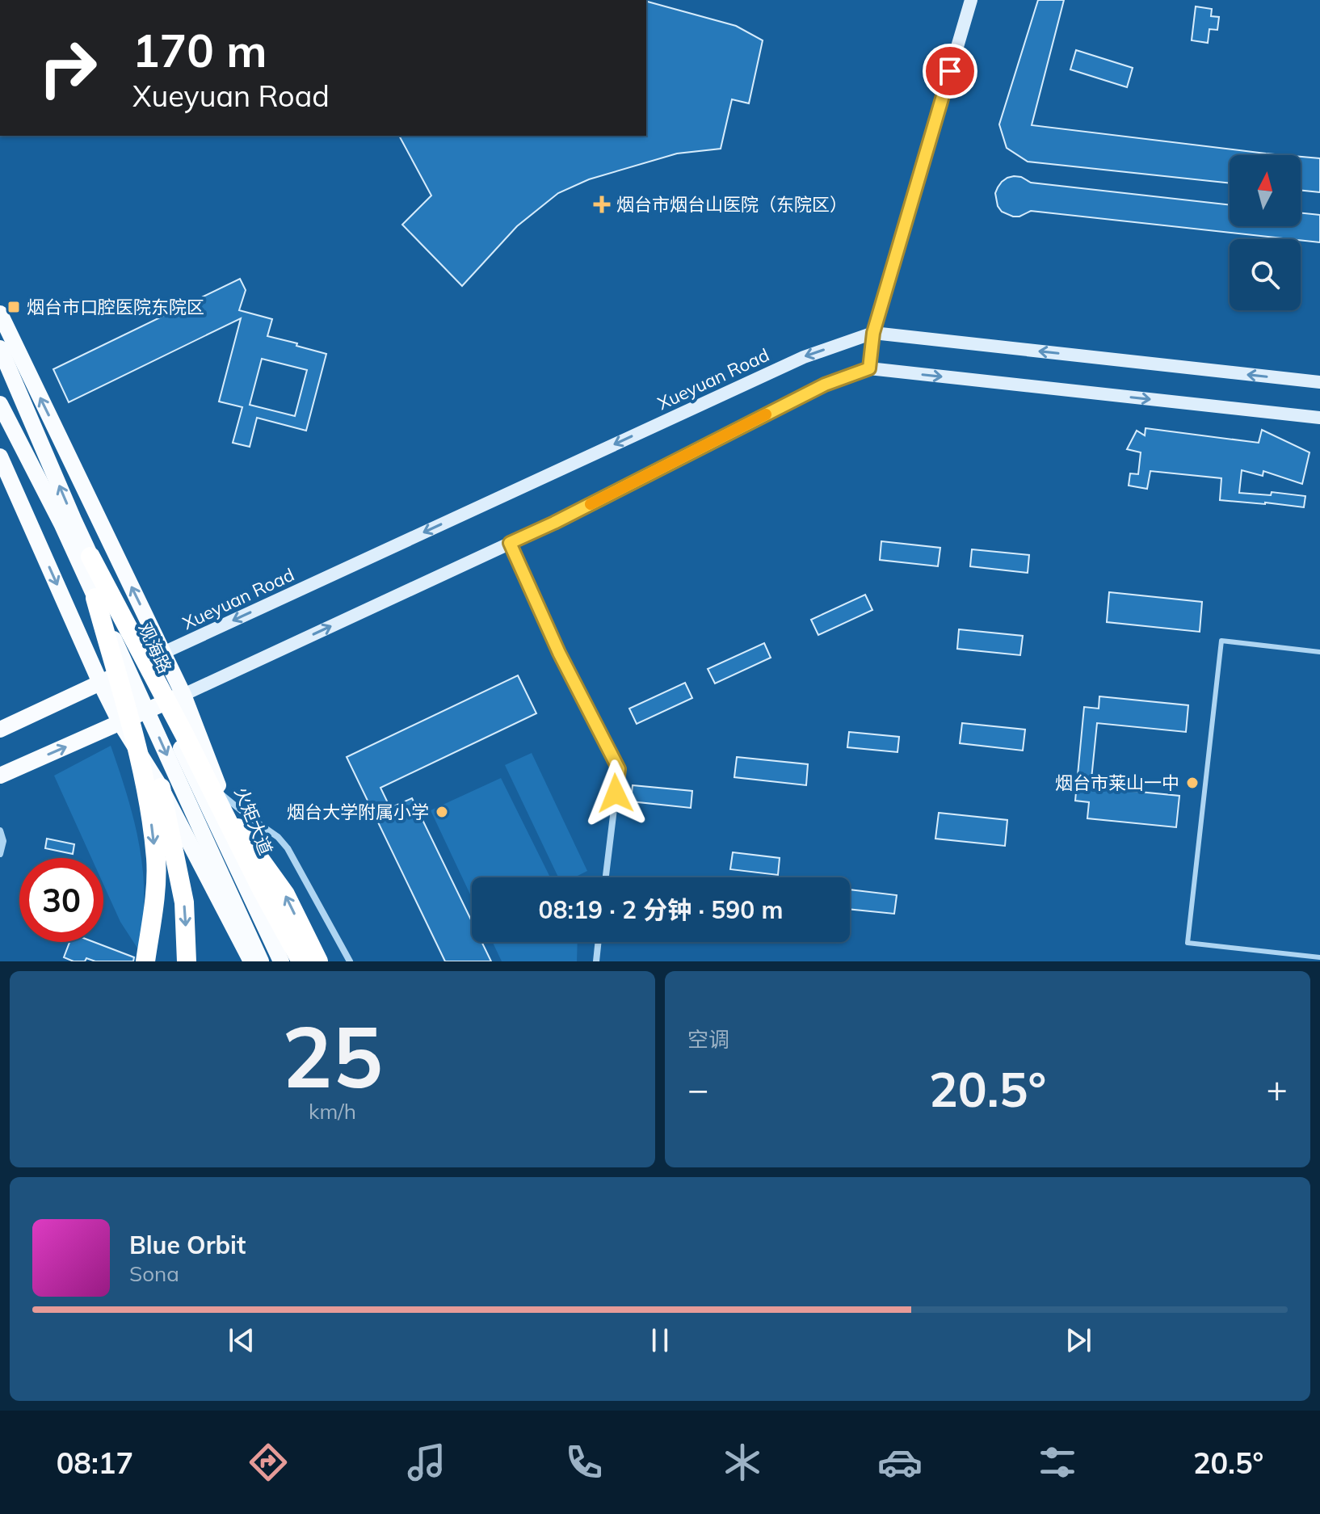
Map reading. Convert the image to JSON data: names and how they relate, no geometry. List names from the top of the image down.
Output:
{
  "streets": {
    "main road": ["Xueyuan Road", "观海路", "火矩大道"]
  },
  "crossings": [
    ["Xueyuan Road", "观海路"],
    ["观海路", "火矩大道"]
  ],
  "places": {
    "health": ["烟台市烟台山医院（东院区）"],
    "transit": ["烟台市口腔医院东院区"],
    "other": ["烟台市莱山一中", "烟台大学附属小学"]
  },
  "north": "top",
  "page": {
    "turn": ["170 m", "Xueyuan Road"],
    "limit": "30",
    "trip": "08:19 · 2 分钟 · 590 m",
    "tile": [
      ["25", "km/h"],
      "空调"
    ],
    "heat": ["−", "20.5°", "+"],
    "song": ["Blue Orbit", "Sona"],
    "tabs": ["08:17", "20.5°"]
  }
}
